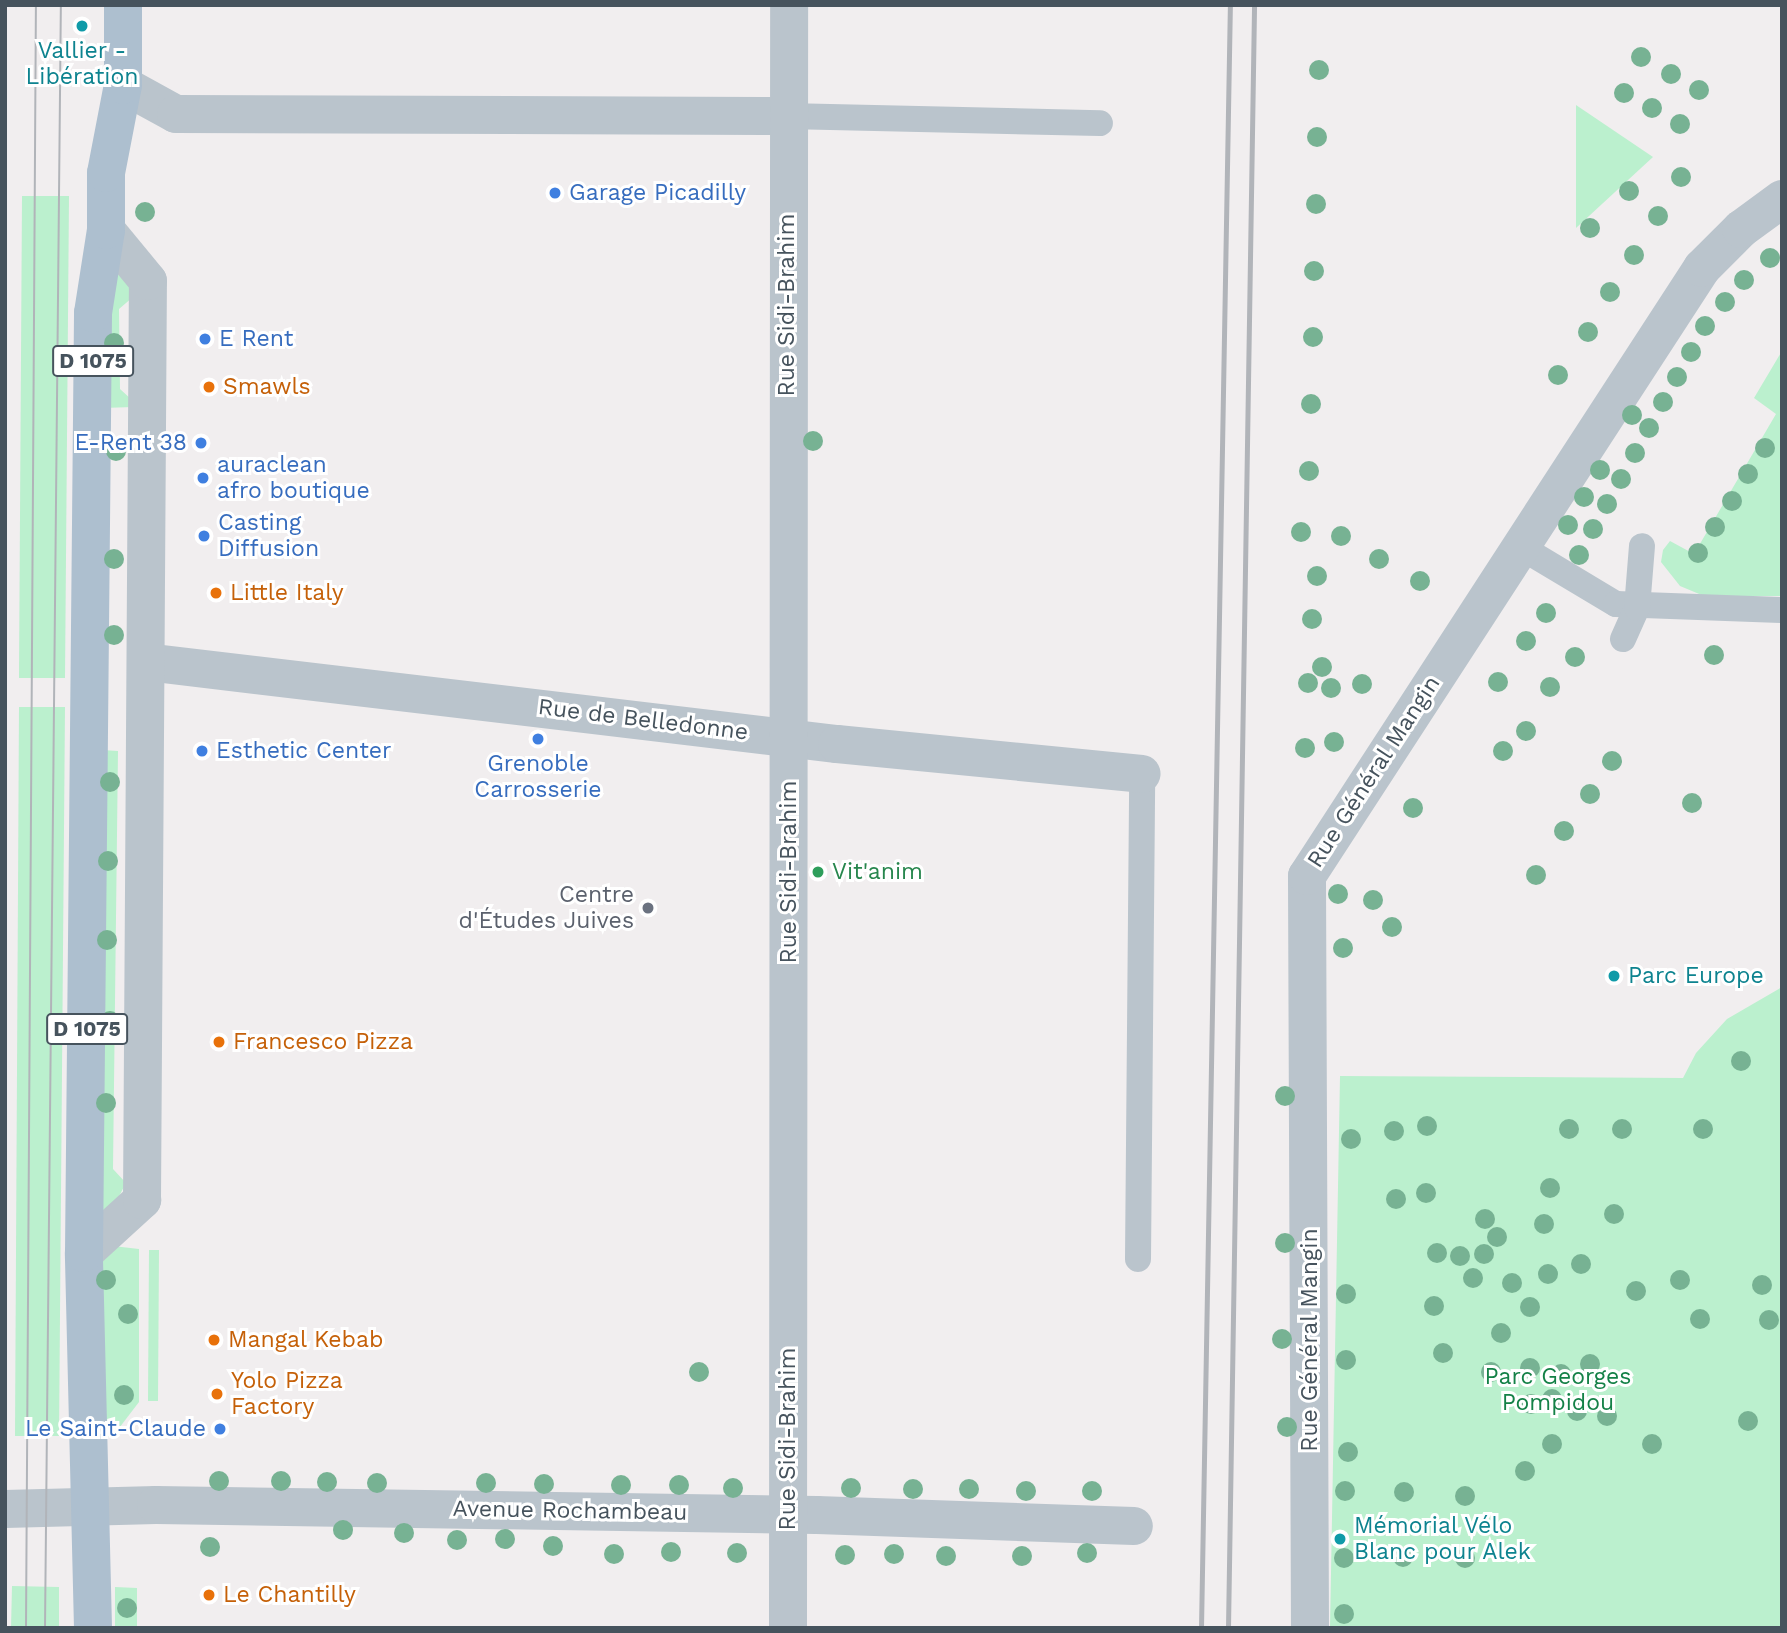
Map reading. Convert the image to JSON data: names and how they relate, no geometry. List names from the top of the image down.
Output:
{
  "streets": {
    "main road": ["D 1075"],
    "street": [
      "Rue Sidi-Brahim",
      "Rue de Belledonne",
      "Rue Général Mangin",
      "Avenue Rochambeau"
    ]
  },
  "crossings": [
    ["Rue Sidi-Brahim", "Rue de Belledonne"],
    ["Rue Sidi-Brahim", "Avenue Rochambeau"],
    ["D 1075", "Avenue Rochambeau"]
  ],
  "parks": ["Parc Georges Pompidou"],
  "places": [
    "Vallier - Libération",
    "Garage Picadilly",
    "E Rent",
    "Smawls",
    "E-Rent 38",
    "auraclean afro boutique",
    "Casting Diffusion",
    "Little Italy",
    "Grenoble Carrosserie",
    "Esthetic Center",
    "Vit'anim",
    "Centre d'Études Juives",
    "Parc Europe",
    "Francesco Pizza",
    "Mangal Kebab",
    "Yolo Pizza Factory",
    "Le Saint-Claude",
    "Mémorial Vélo Blanc pour Alek",
    "Le Chantilly"
  ]
}
